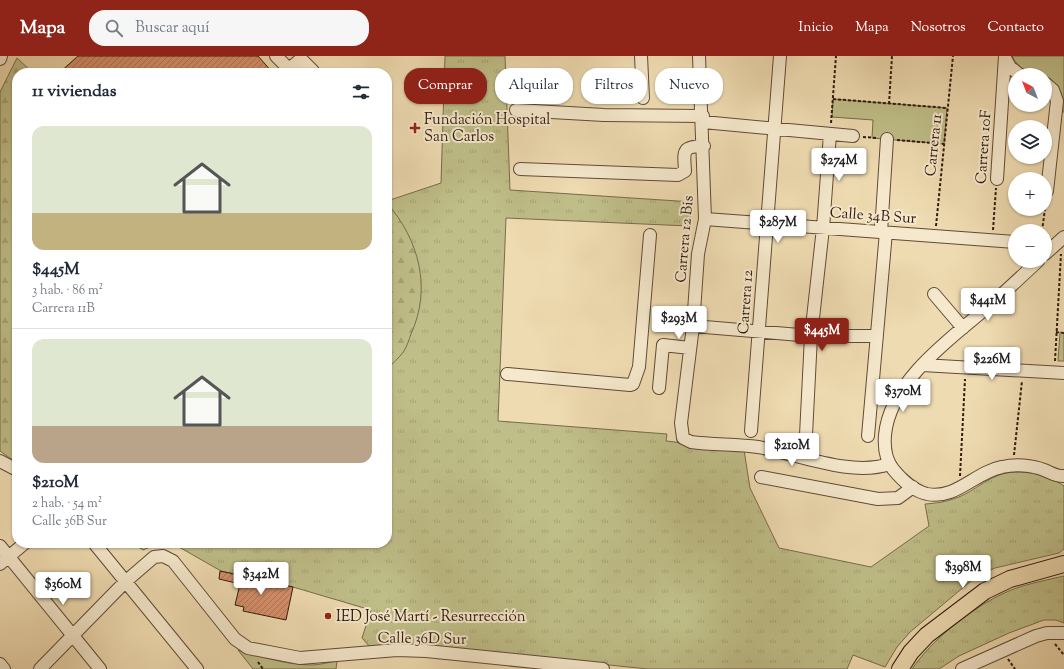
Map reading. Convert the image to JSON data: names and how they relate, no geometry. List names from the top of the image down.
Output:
{
  "streets": {
    "street": [
      "Carrera 10F",
      "Calle 34B Sur",
      "Carrera 12 Bis",
      "Carrera 12",
      "Calle 36D Sur"
    ],
    "path": ["Carrera 11"]
  },
  "crossings": [
    ["Carrera 11", "Calle 34B Sur"],
    ["Carrera 10F", "Calle 34B Sur"],
    ["Calle 34B Sur", "Carrera 12 Bis"],
    ["Calle 34B Sur", "Carrera 12"]
  ],
  "places": {
    "health": ["Fundación Hospital San Carlos"],
    "other": ["IED José Martí - Resurrección"]
  },
  "north": "top left",
  "page": {
    "header": "Mapa",
    "search": "Buscar aquí",
    "nav": [
      "Inicio",
      "Mapa",
      "Nosotros",
      "Contacto"
    ],
    "map_buttons": ["+", "−"],
    "chip": [
      "Comprar",
      "Alquilar",
      "Filtros",
      "Nuevo"
    ],
    "heading": "11 viviendas",
    "list": [
      {
        "name": "$445M",
        "note": "3 hab. · 86 m² · Carrera 11B"
      },
      {
        "name": "$210M",
        "note": "2 hab. · 54 m² · Calle 36B Sur"
      }
    ],
    "price": [
      "$274M",
      "$287M",
      "$441M",
      "$293M",
      "$445M",
      "$226M",
      "$370M",
      "$210M",
      "$398M",
      "$342M",
      "$360M"
    ]
  }
}
